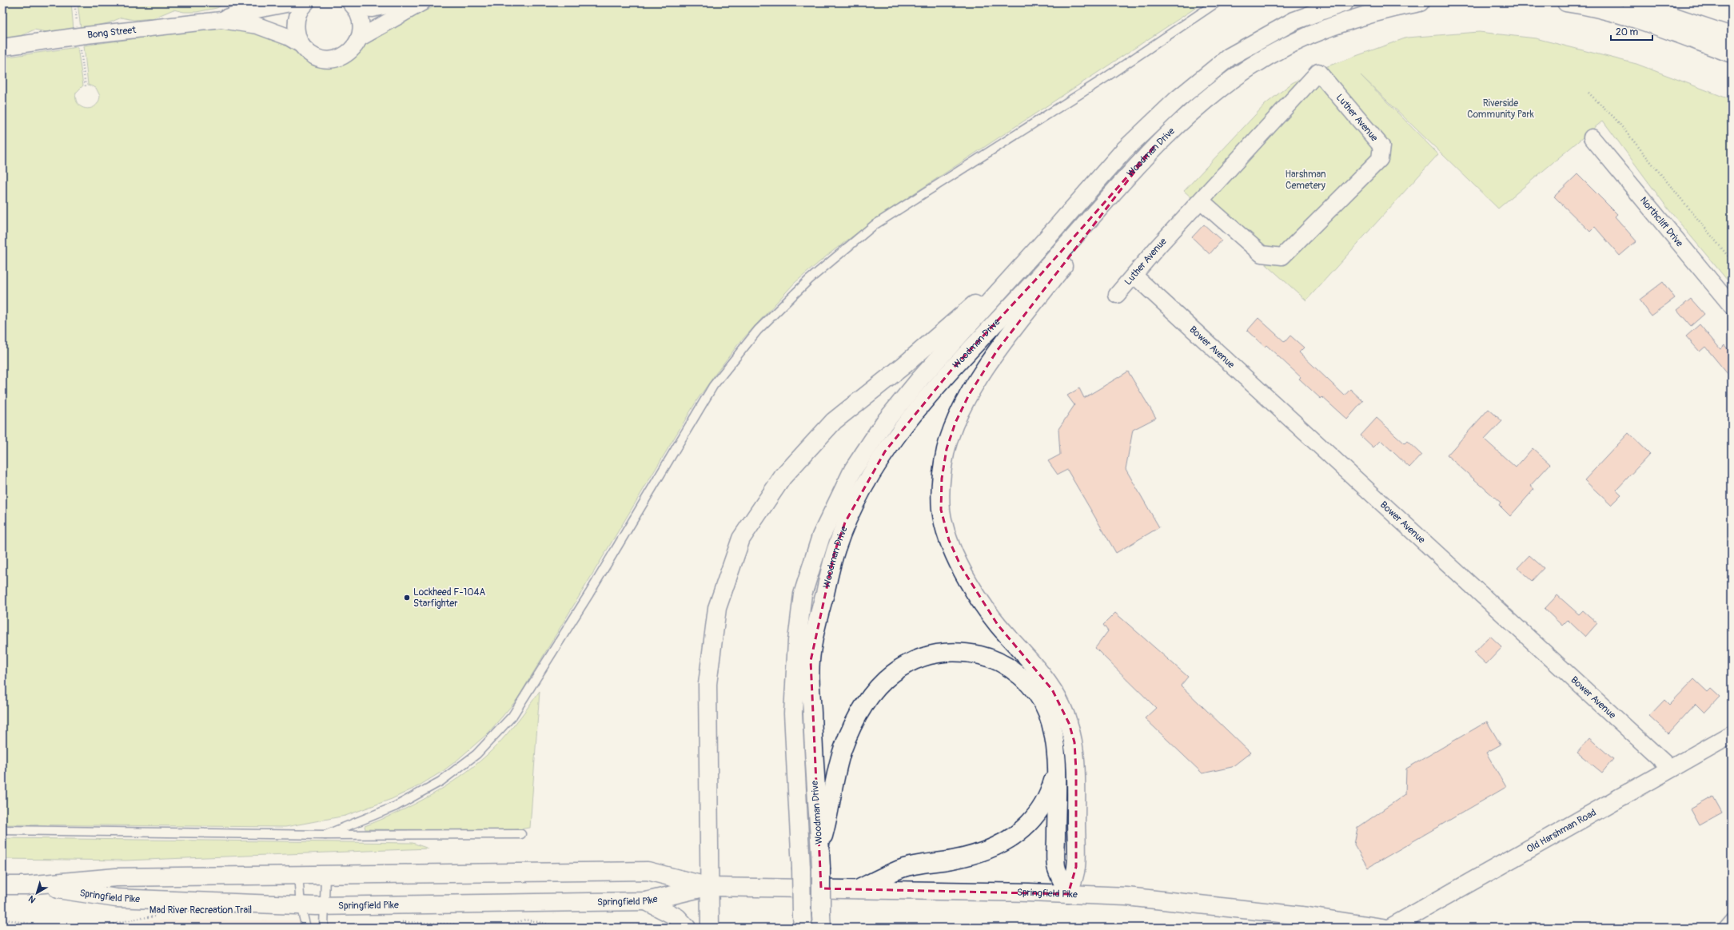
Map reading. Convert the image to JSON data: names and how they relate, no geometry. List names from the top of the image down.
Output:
{
  "streets": {
    "main road": ["Woodman Drive", "Old Harshman Road", "Springfield Pike"],
    "street": [
      "Bong Street",
      "Luther Avenue",
      "Northcliff Drive",
      "Bower Avenue"
    ],
    "path": ["Mad River Recreation Trail"]
  },
  "crossings": [
    ["Luther Avenue", "Bower Avenue"],
    ["Bower Avenue", "Old Harshman Road"]
  ],
  "parks": ["Riverside Community Park", "Harshman Cemetery"],
  "places": ["Lockheed F-104A Starfighter"],
  "scale_bar": "20 m",
  "north": "bottom left"
}
